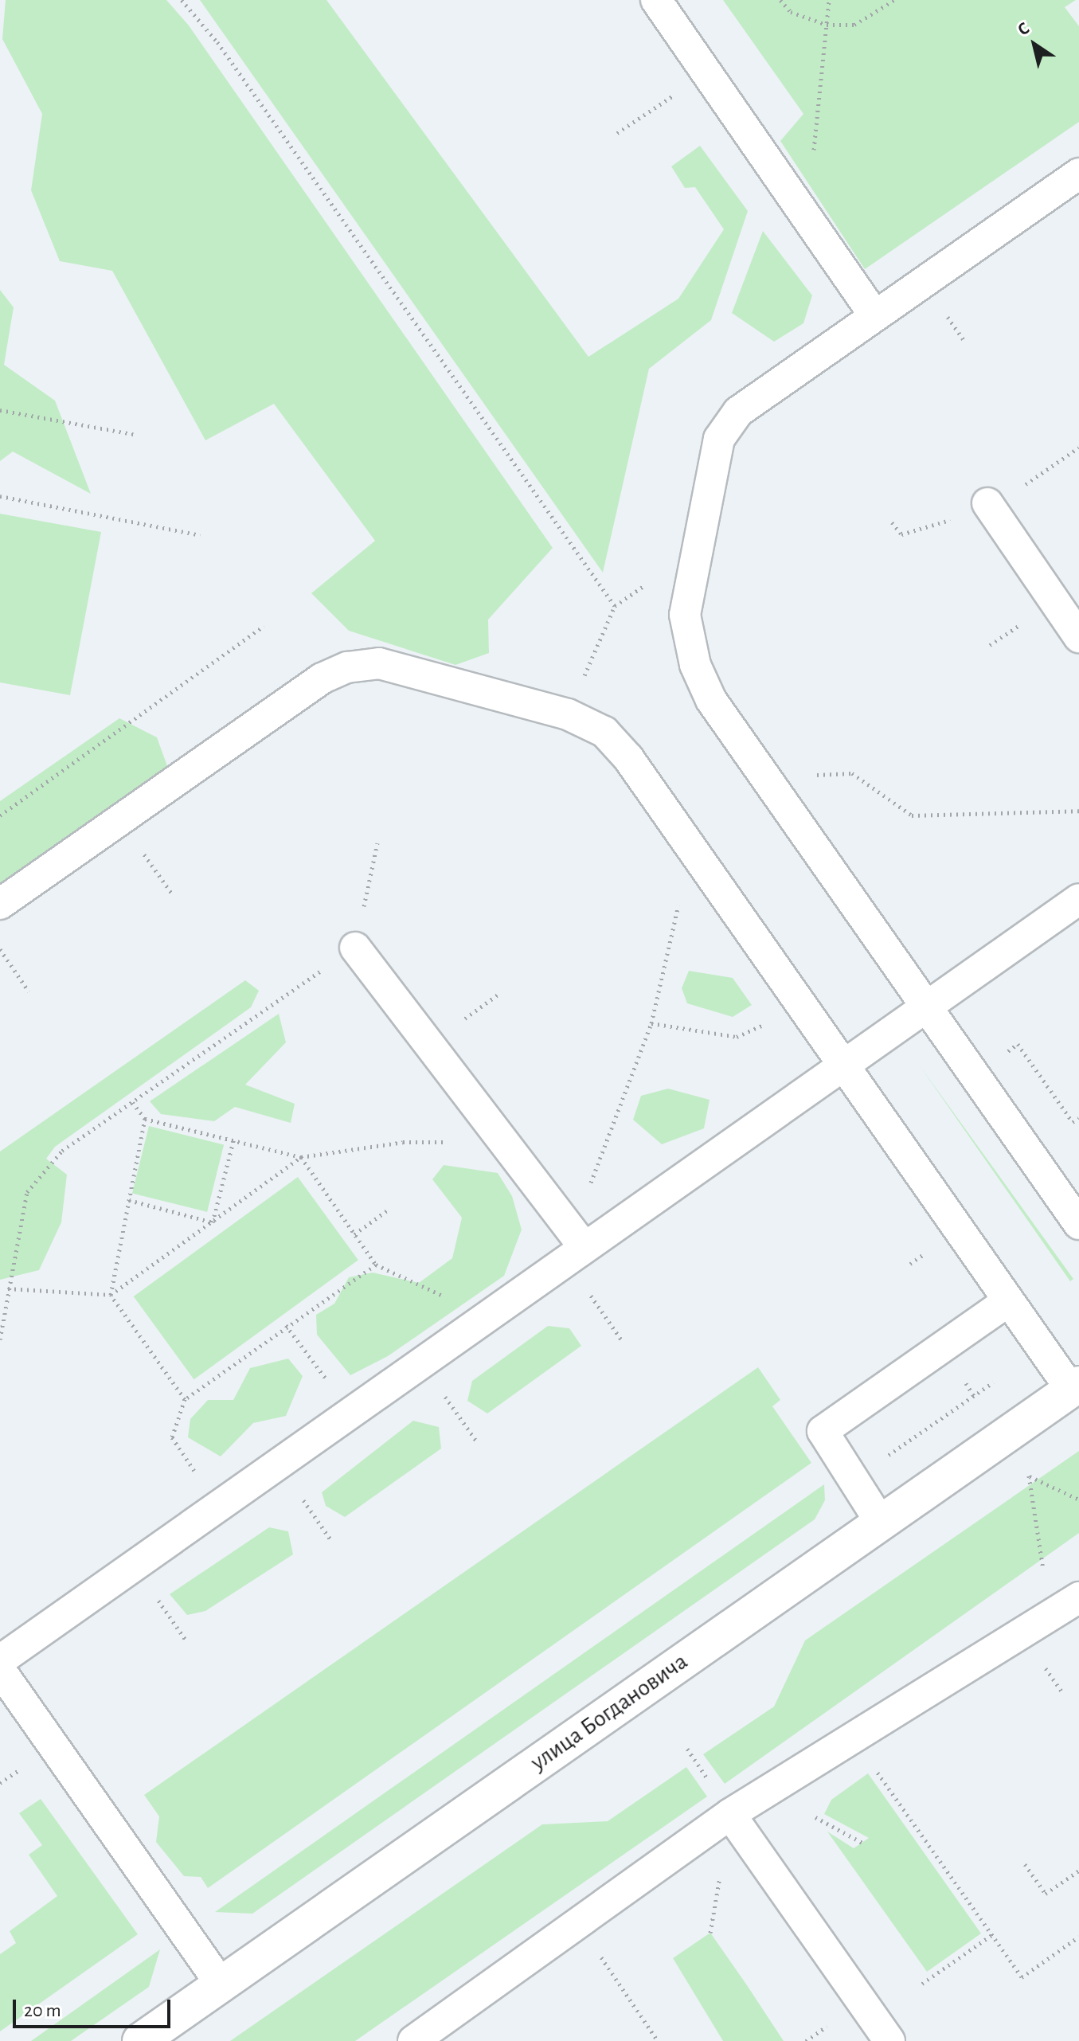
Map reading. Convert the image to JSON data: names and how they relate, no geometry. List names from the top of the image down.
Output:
{
  "streets": {
    "street": ["улица Богдановича"]
  },
  "scale_bar": "20 m",
  "north": "top left"
}
